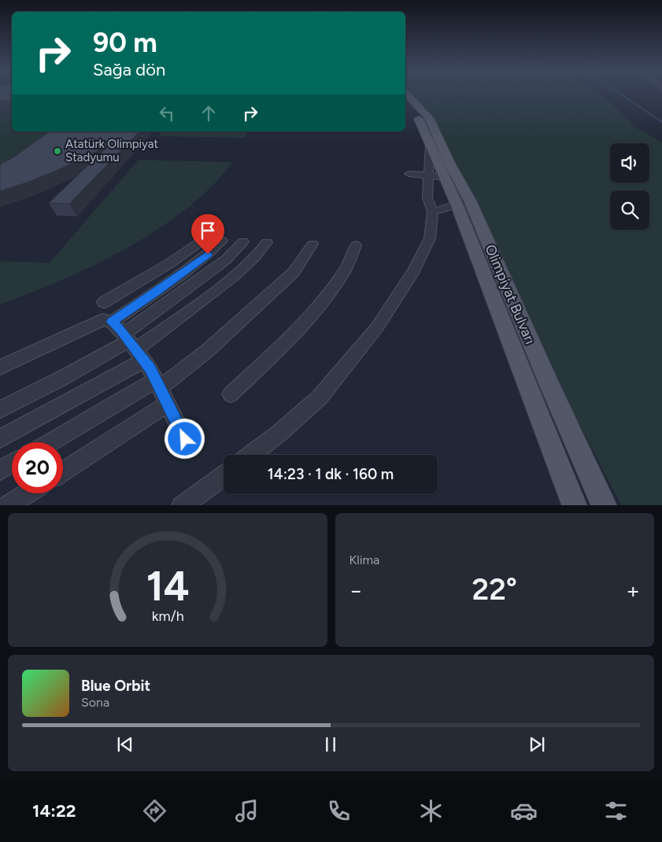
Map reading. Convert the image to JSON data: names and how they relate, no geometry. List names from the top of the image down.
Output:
{
  "streets": {
    "main road": ["Olimpiyat Bulvarı"]
  },
  "places": ["Atatürk Olimpiyat Stadyumu"],
  "page": {
    "turn": ["90 m", "Sağa dön"],
    "limit": "20",
    "trip": "14:23 · 1 dk · 160 m",
    "tile": "Klima",
    "heat": ["−", "22°", "+"],
    "song": ["Blue Orbit", "Sona"],
    "tabs": "14:22",
    "gauge": ["14", "km/h"]
  }
}
